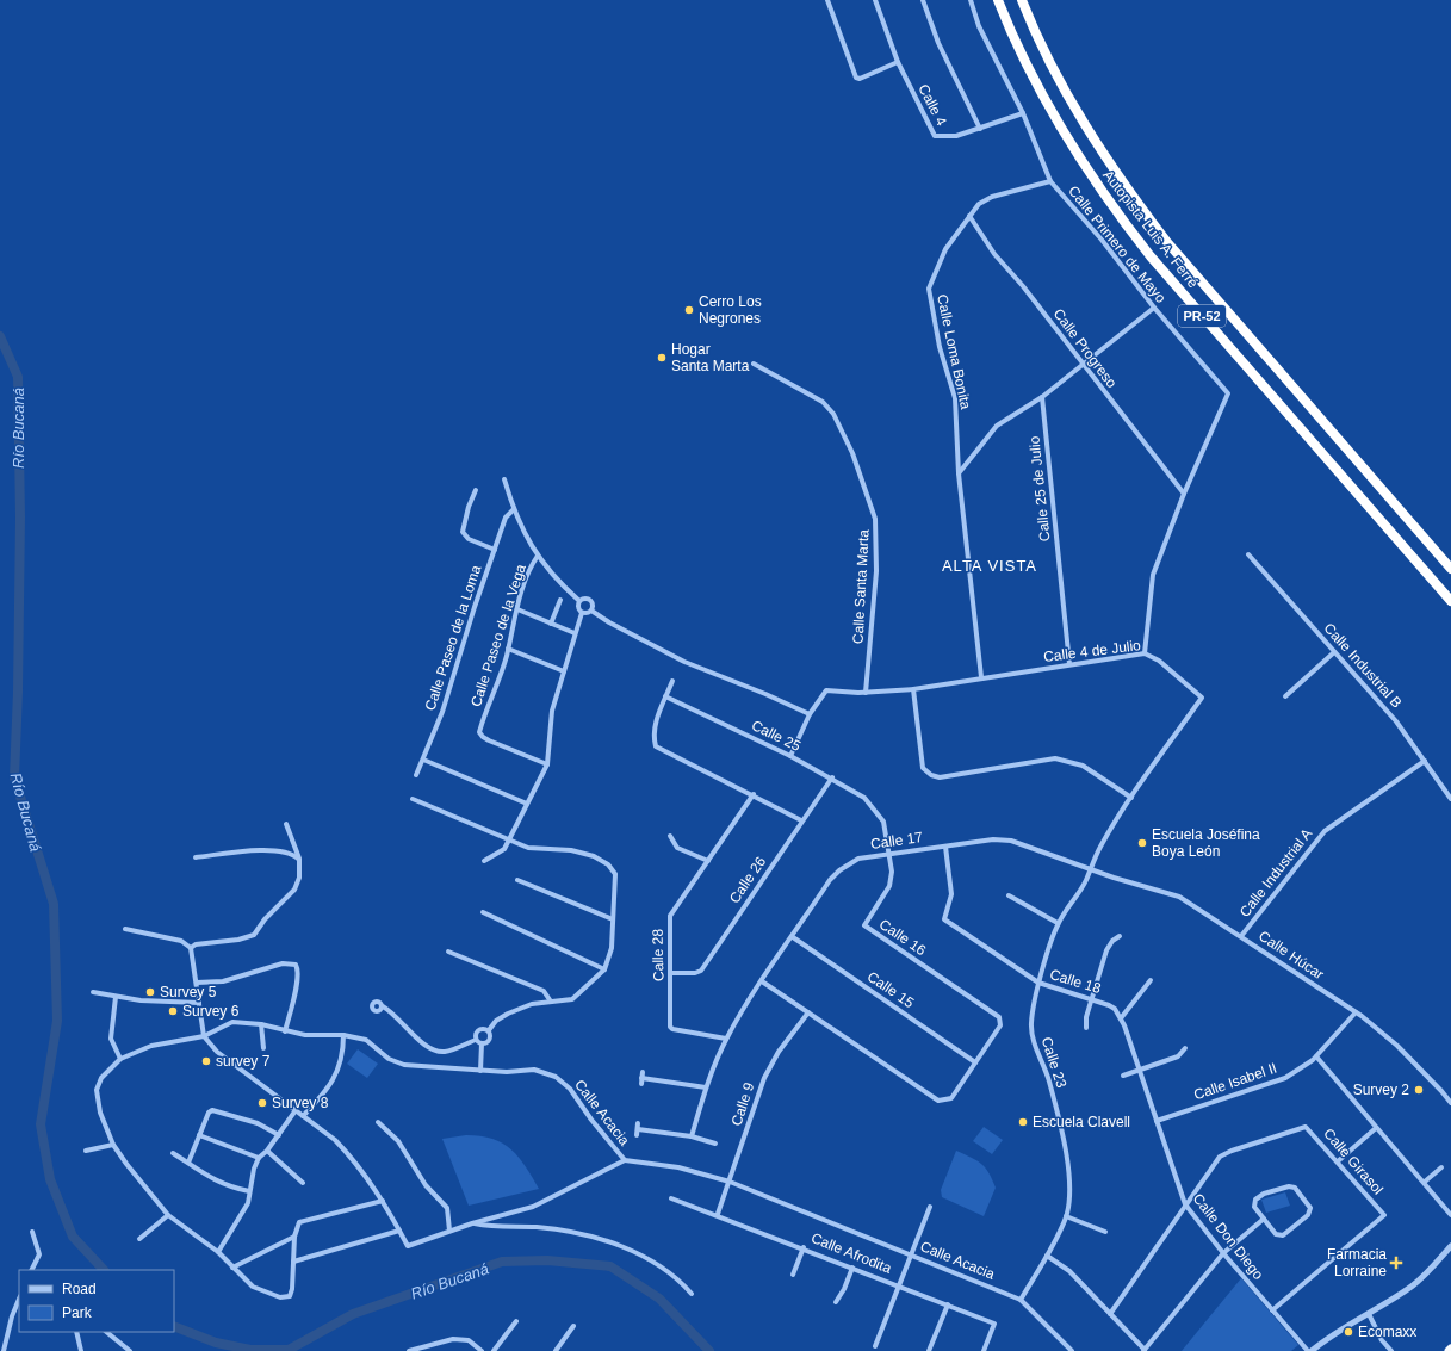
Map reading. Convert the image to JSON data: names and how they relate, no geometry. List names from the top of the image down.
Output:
{
  "streets": {
    "highway": ["Autopista Luis A. Ferré", "PR-52"],
    "street": [
      "Calle 4",
      "Calle Primero de Mayo",
      "Calle Progreso",
      "Calle Loma Bonita",
      "Calle 25 de Julio",
      "Calle Santa Marta",
      "Calle Paseo de la Vega",
      "Calle Paseo de la Loma",
      "Calle 4 de Julio",
      "Calle Industrial B",
      "Calle 25",
      "Calle 17",
      "Calle Industrial A",
      "Calle 26",
      "Calle 16",
      "Calle 28",
      "Calle Húcar",
      "Calle 18",
      "Calle 15",
      "Calle 23",
      "Calle Isabel II",
      "Calle 9",
      "Calle Acacia",
      "Calle Girasol",
      "Calle Don Diego",
      "Calle Afrodita"
    ]
  },
  "crossings": [
    ["Calle 4", "Calle Primero de Mayo"],
    ["Calle Primero de Mayo", "Calle Progreso"],
    ["Calle Primero de Mayo", "Calle Loma Bonita"],
    ["Calle Primero de Mayo", "Calle 4 de Julio"],
    ["Calle Progreso", "Calle Loma Bonita"],
    ["Calle Loma Bonita", "Calle 4 de Julio"],
    ["Calle 25 de Julio", "Calle 4 de Julio"],
    ["Calle Santa Marta", "Calle 4 de Julio"],
    ["Calle 4 de Julio", "Calle 17"],
    ["Calle 4 de Julio", "Calle Húcar"],
    ["Calle 4 de Julio", "Calle 23"],
    ["Calle Industrial B", "Calle Industrial A"],
    ["Calle 25", "Calle 17"],
    ["Calle 25", "Calle 26"],
    ["Calle 25", "Calle 16"],
    ["Calle 17", "Calle 16"],
    ["Calle 17", "Calle 28"],
    ["Calle 17", "Calle Húcar"],
    ["Calle 17", "Calle 18"],
    ["Calle 17", "Calle 15"],
    ["Calle 17", "Calle 23"],
    ["Calle Industrial A", "Calle Húcar"],
    ["Calle 26", "Calle 28"],
    ["Calle 16", "Calle 15"],
    ["Calle Húcar", "Calle 23"],
    ["Calle Húcar", "Calle Isabel II"],
    ["Calle 18", "Calle 23"],
    ["Calle 18", "Calle Isabel II"],
    ["Calle 18", "Calle Don Diego"],
    ["Calle Isabel II", "Calle Don Diego"],
    ["Calle 9", "Calle Acacia"],
    ["Calle 9", "Calle Afrodita"],
    ["Calle Girasol", "Calle Don Diego"]
  ],
  "districts": ["ALTA VISTA"],
  "water": ["Río Bucaná"],
  "places": {
    "other": [
      "Cerro Los Negrones",
      "Hogar Santa Marta",
      "Escuela Joséfina Boya León",
      "Survey 5",
      "Survey 6",
      "survey 7",
      "Survey 2",
      "Survey 8",
      "Escuela Clavell",
      "Ecomaxx"
    ],
    "health": ["Farmacia Lorraine"]
  },
  "legend": ["Road", "Park"]
}
